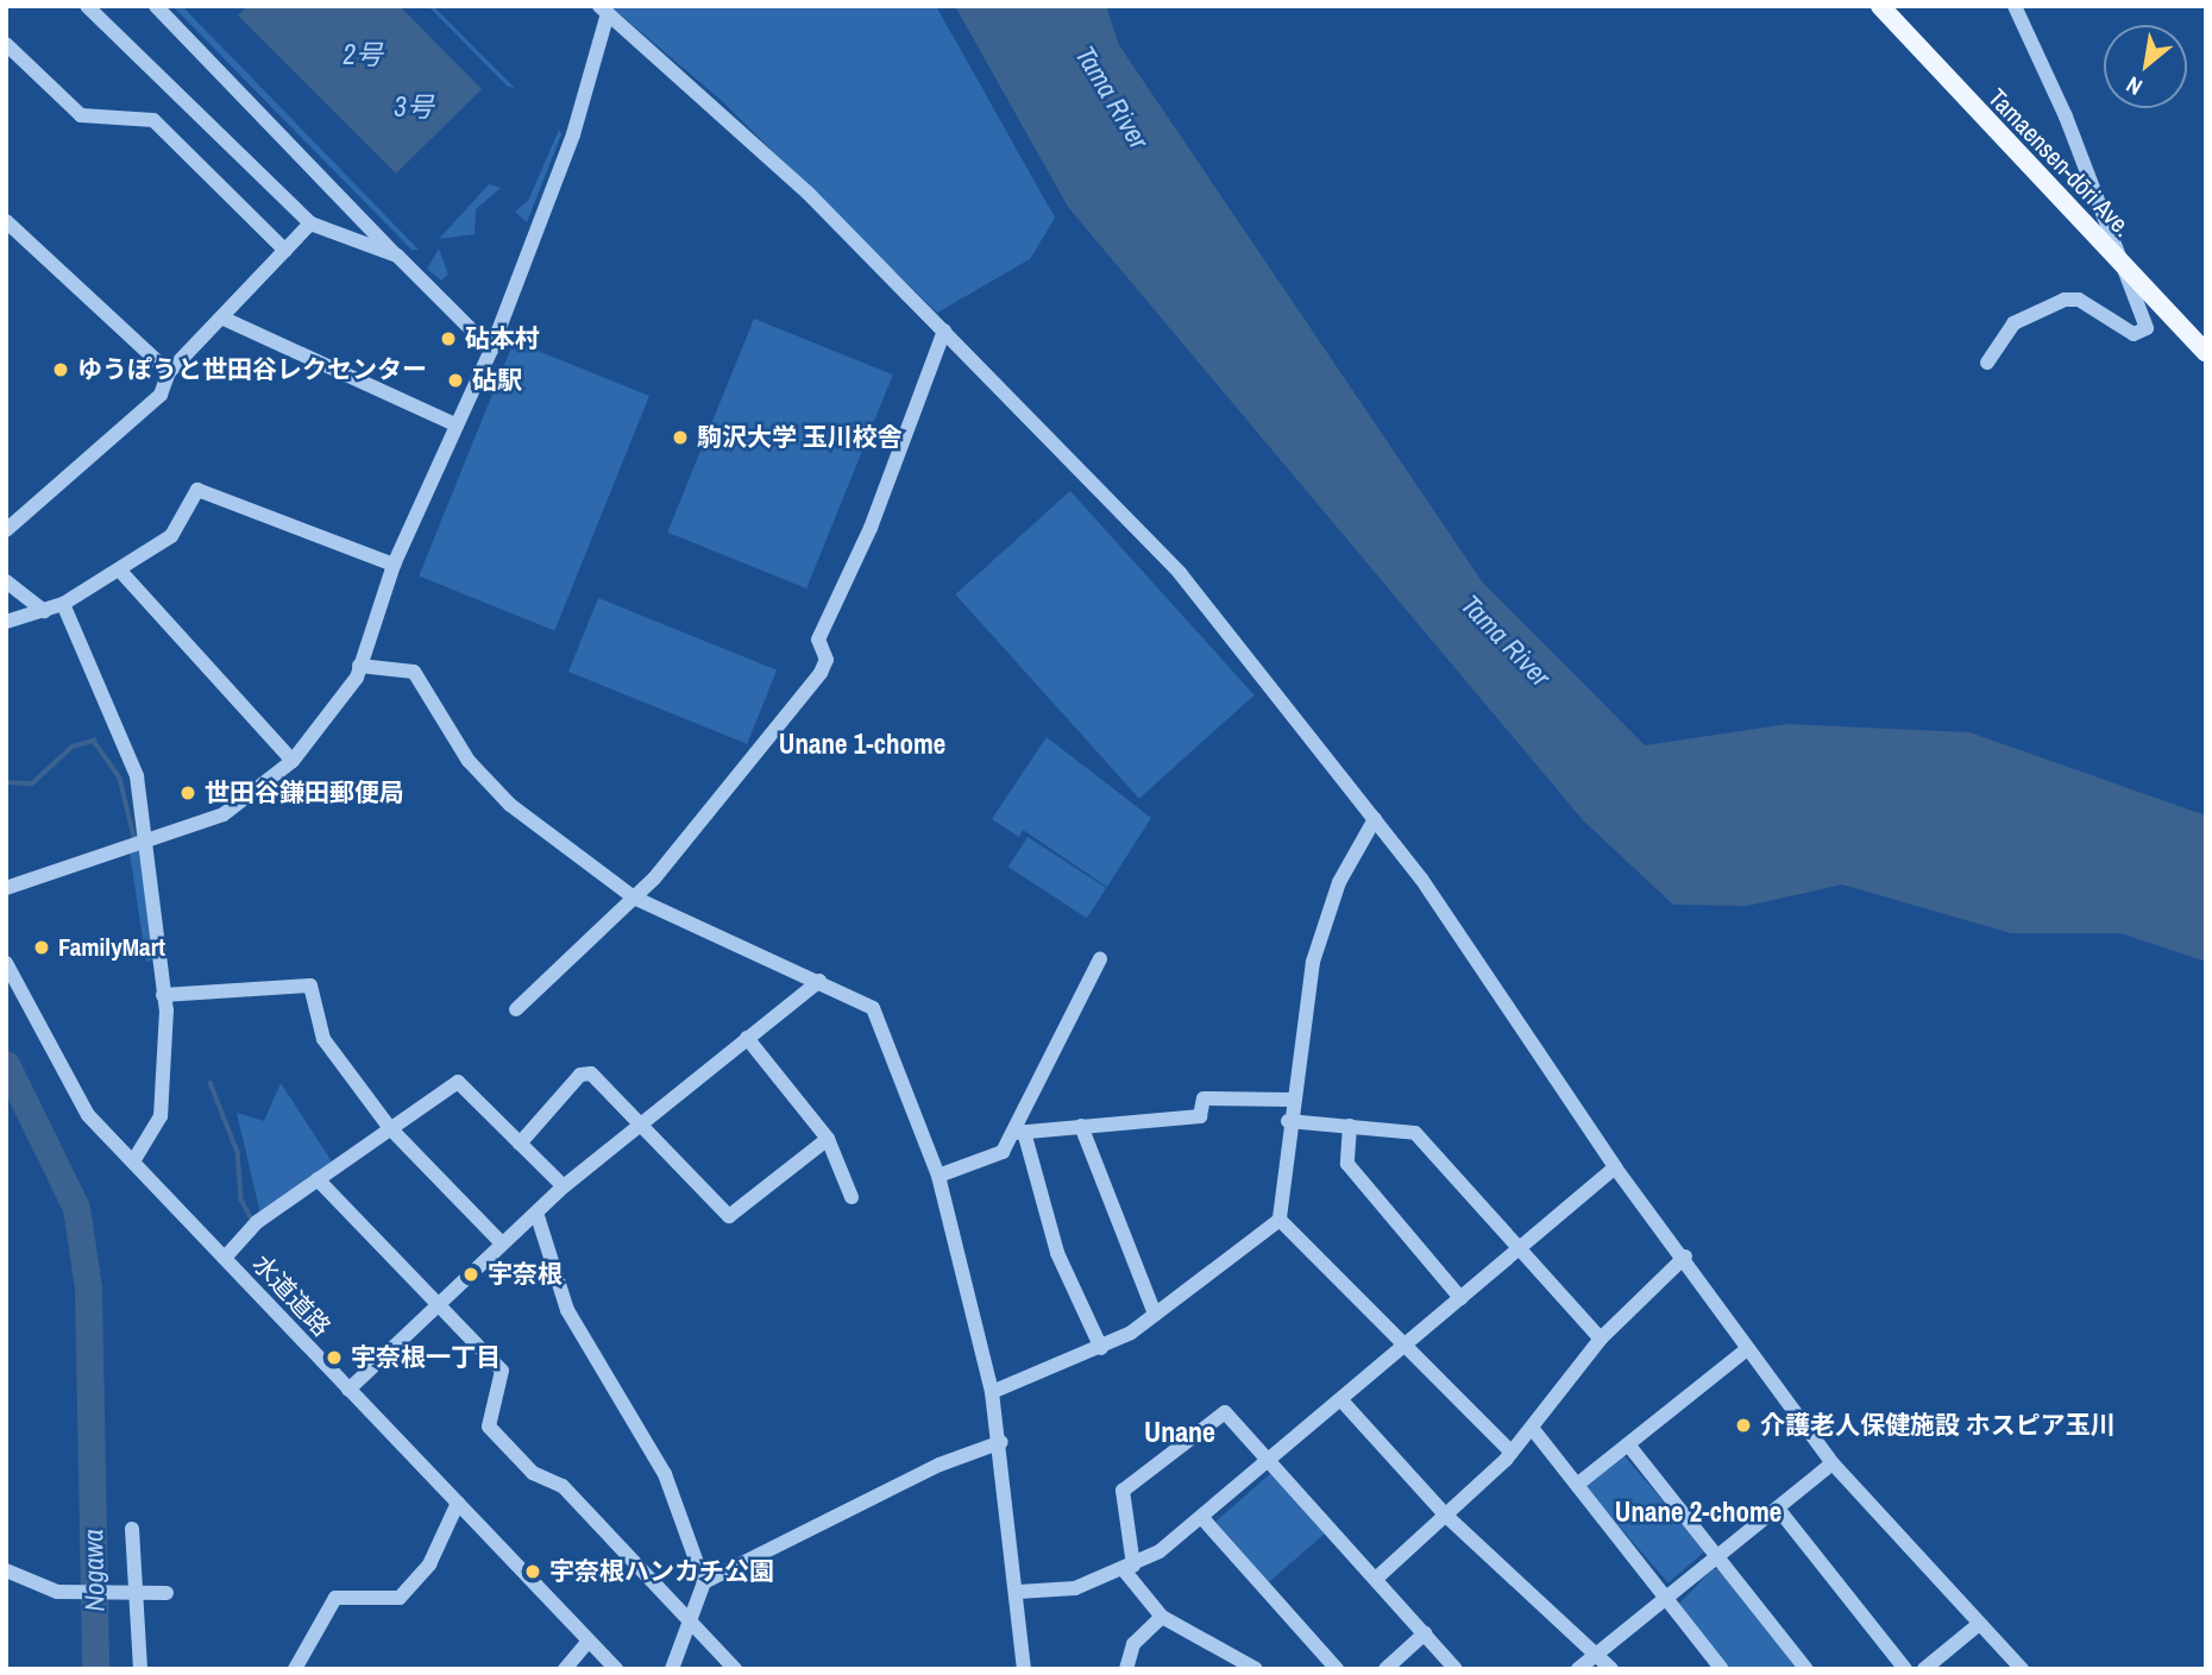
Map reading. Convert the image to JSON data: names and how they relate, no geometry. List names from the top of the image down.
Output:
{
  "streets": {
    "main road": ["Tamaensen-dōri Ave."],
    "street": ["水道道路"]
  },
  "districts": ["Unane 1-chome", "Unane", "Unane 2-chome"],
  "water": [
    "2号",
    "Tama River",
    "3号",
    "Nogawa"
  ],
  "places": [
    "砧本村",
    "ゆうぽうと世田谷レクセンター",
    "砧駅",
    "駒沢大学 玉川校舎",
    "世田谷鎌田郵便局",
    "FamilyMart",
    "宇奈根",
    "宇奈根一丁目",
    "介護老人保健施設 ホスピア玉川",
    "宇奈根ハンカチ公園"
  ],
  "north": "bottom left"
}
